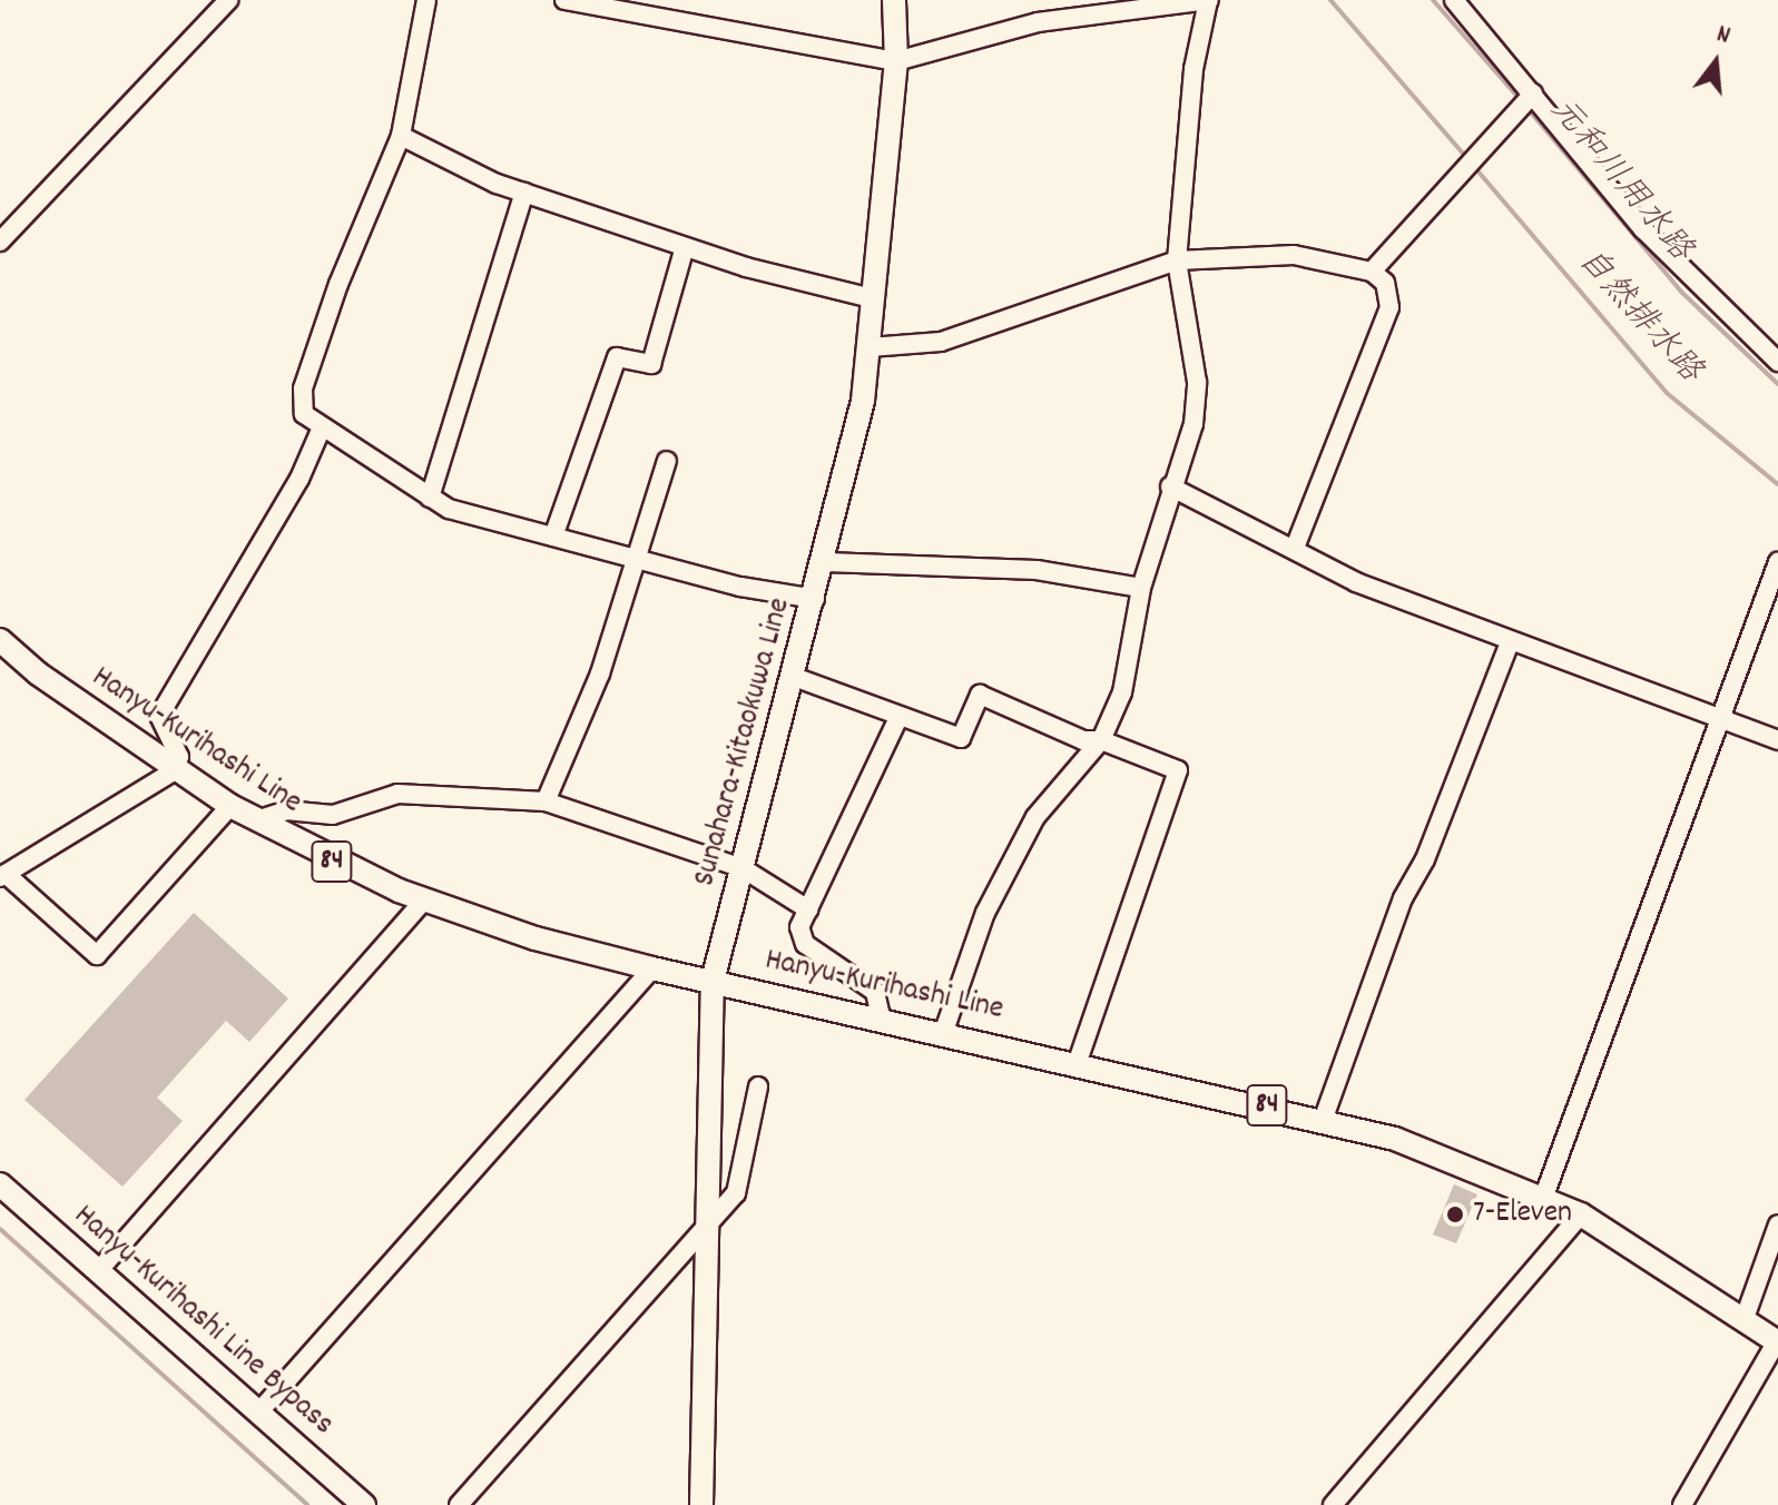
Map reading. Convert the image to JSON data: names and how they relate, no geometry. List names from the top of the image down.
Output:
{
  "streets": {
    "main road": [
      "Hanyu-Kurihashi Line",
      "Sunahara-Kitaokuwa Line",
      "84",
      "Hanyu-Kurihashi Line Bypass"
    ]
  },
  "crossings": [
    ["Hanyu-Kurihashi Line", "Sunahara-Kitaokuwa Line"]
  ],
  "water": ["元和川用水路", "自然排水路"],
  "places": ["7-Eleven"],
  "north": "top"
}
